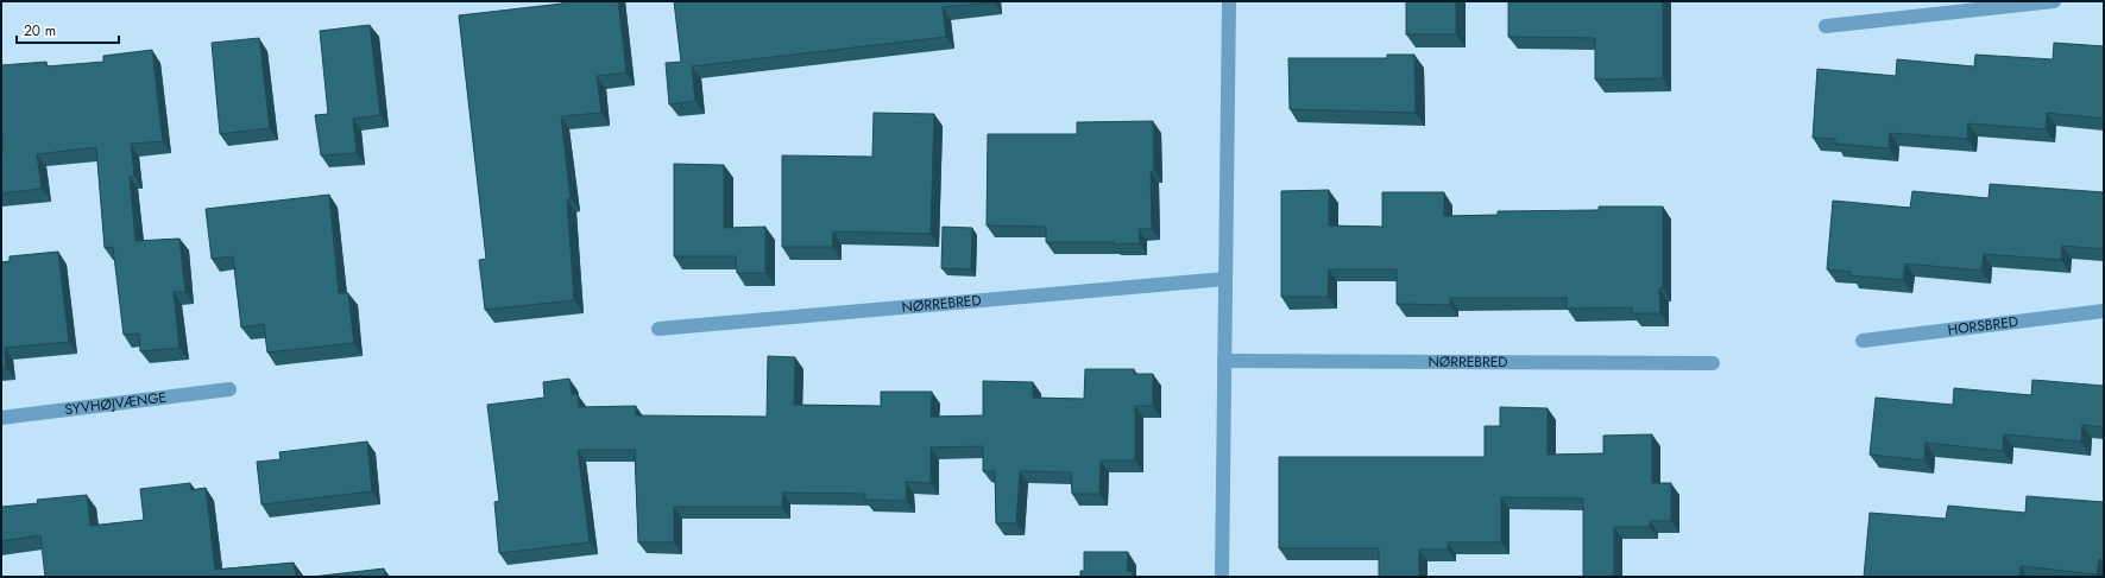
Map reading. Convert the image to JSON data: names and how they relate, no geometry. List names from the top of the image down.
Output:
{
  "streets": {
    "street": ["NØRREBRED", "HORSBRED", "SYVHØJVÆNGE"]
  },
  "scale_bar": "20 m"
}
